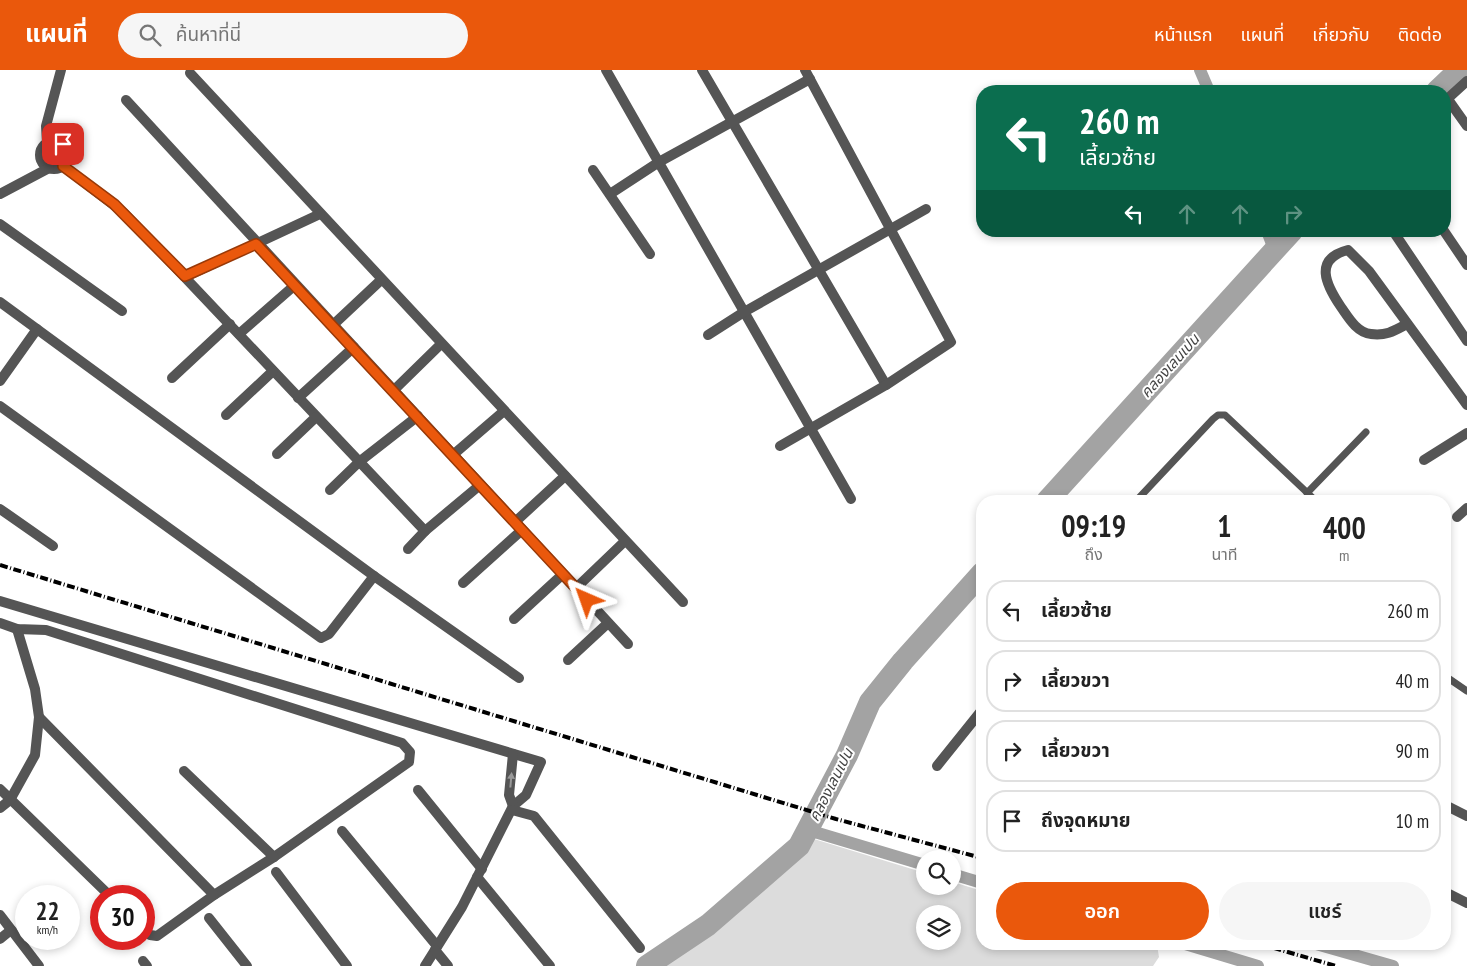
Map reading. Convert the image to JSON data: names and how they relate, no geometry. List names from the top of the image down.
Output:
{
  "water": ["คลองเลนเปน"],
  "page": {
    "header": "แผนที่",
    "search": "ค้นหาที่นี่",
    "nav": [
      "หน้าแรก",
      "แผนที่",
      "เกี่ยวกับ",
      "ติดต่อ"
    ],
    "turn": ["260 m", "เลี้ยวซ้าย"],
    "eta": [
      "09:19",
      "ถึง",
      "1",
      "นาที",
      "400",
      "m"
    ],
    "list": [
      {
        "name": "เลี้ยวซ้าย",
        "value": "260 m"
      },
      {
        "name": "เลี้ยวขวา",
        "value": "40 m"
      },
      {
        "name": "เลี้ยวขวา",
        "value": "90 m"
      },
      {
        "name": "ถึงจุดหมาย",
        "value": "10 m"
      }
    ],
    "buttons": ["ออก", "แชร์"],
    "speed": "22 km/h",
    "limit": "30"
  }
}
